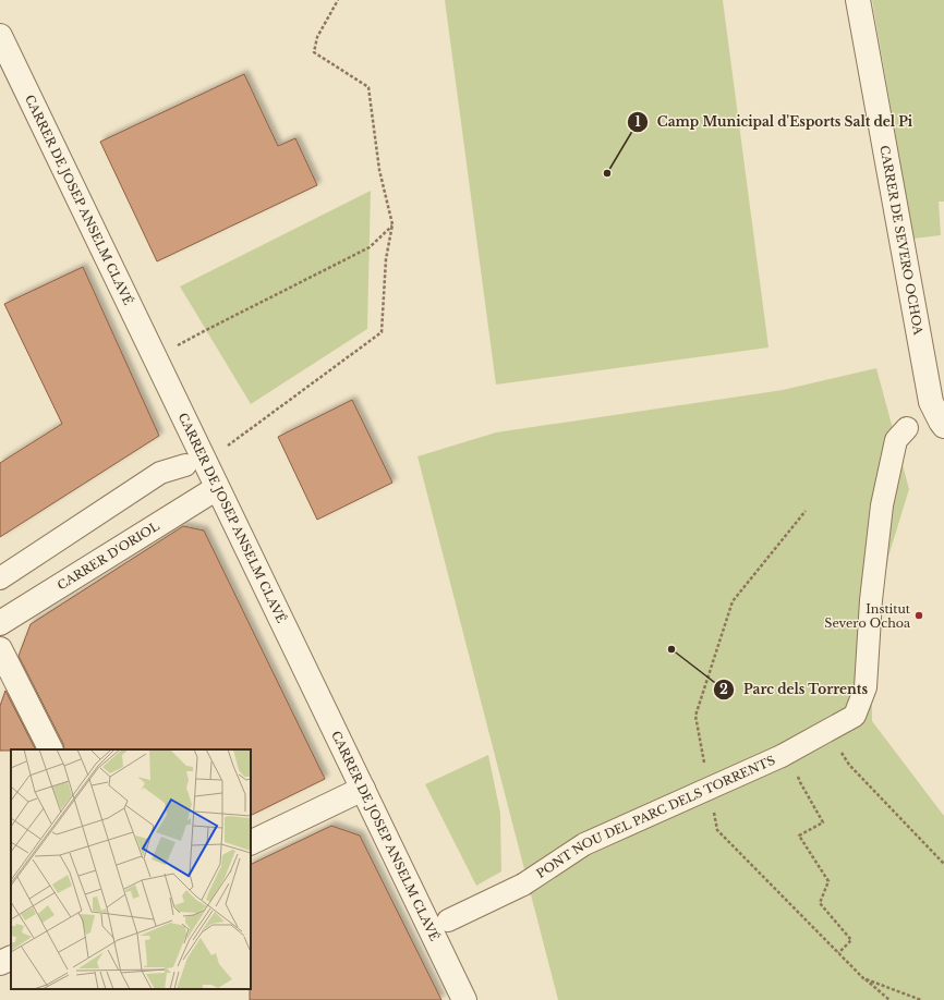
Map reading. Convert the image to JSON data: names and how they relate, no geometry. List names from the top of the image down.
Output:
{
  "streets": {
    "street": [
      "CARRER DE JOSEP ANSELM CLAVÉ",
      "CARRER DE SEVERO OCHOA",
      "CARRER D'ORIOL",
      "PONT NOU DEL PARC DELS TORRENTS"
    ]
  },
  "crossings": [
    ["CARRER DE JOSEP ANSELM CLAVÉ", "CARRER D'ORIOL"]
  ],
  "places": ["Camp Municipal d'Esports Salt del Pi", "Institut Severo Ochoa", "Parc dels Torrents"]
}
